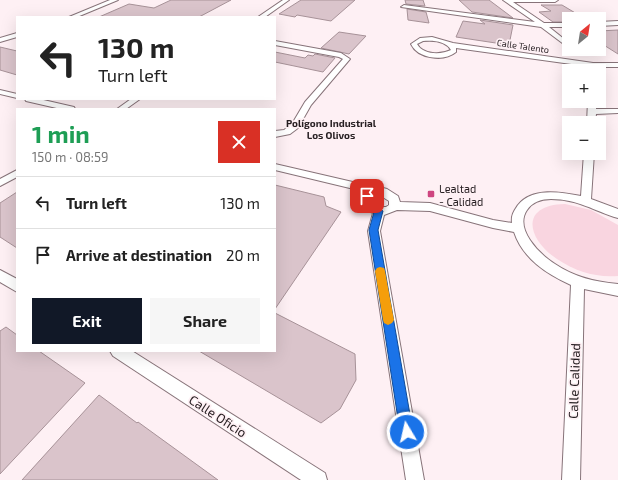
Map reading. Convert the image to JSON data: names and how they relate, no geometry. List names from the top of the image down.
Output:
{
  "streets": {
    "street": ["Calle Talento", "Calle Calidad", "Calle Oficio"]
  },
  "districts": ["Polígono Industrial Los Olivos"],
  "places": {
    "transit": ["Lealtad - Calidad"]
  },
  "north": "top right",
  "page": {
    "map_buttons": ["+", "−"],
    "turn": ["130 m", "Turn left"],
    "heading": ["1 min", "150 m · 08:59"],
    "list": [
      {
        "name": "Turn left",
        "value": "130 m"
      },
      {
        "name": "Arrive at destination",
        "value": "20 m"
      }
    ],
    "buttons": ["Exit", "Share"]
  }
}
